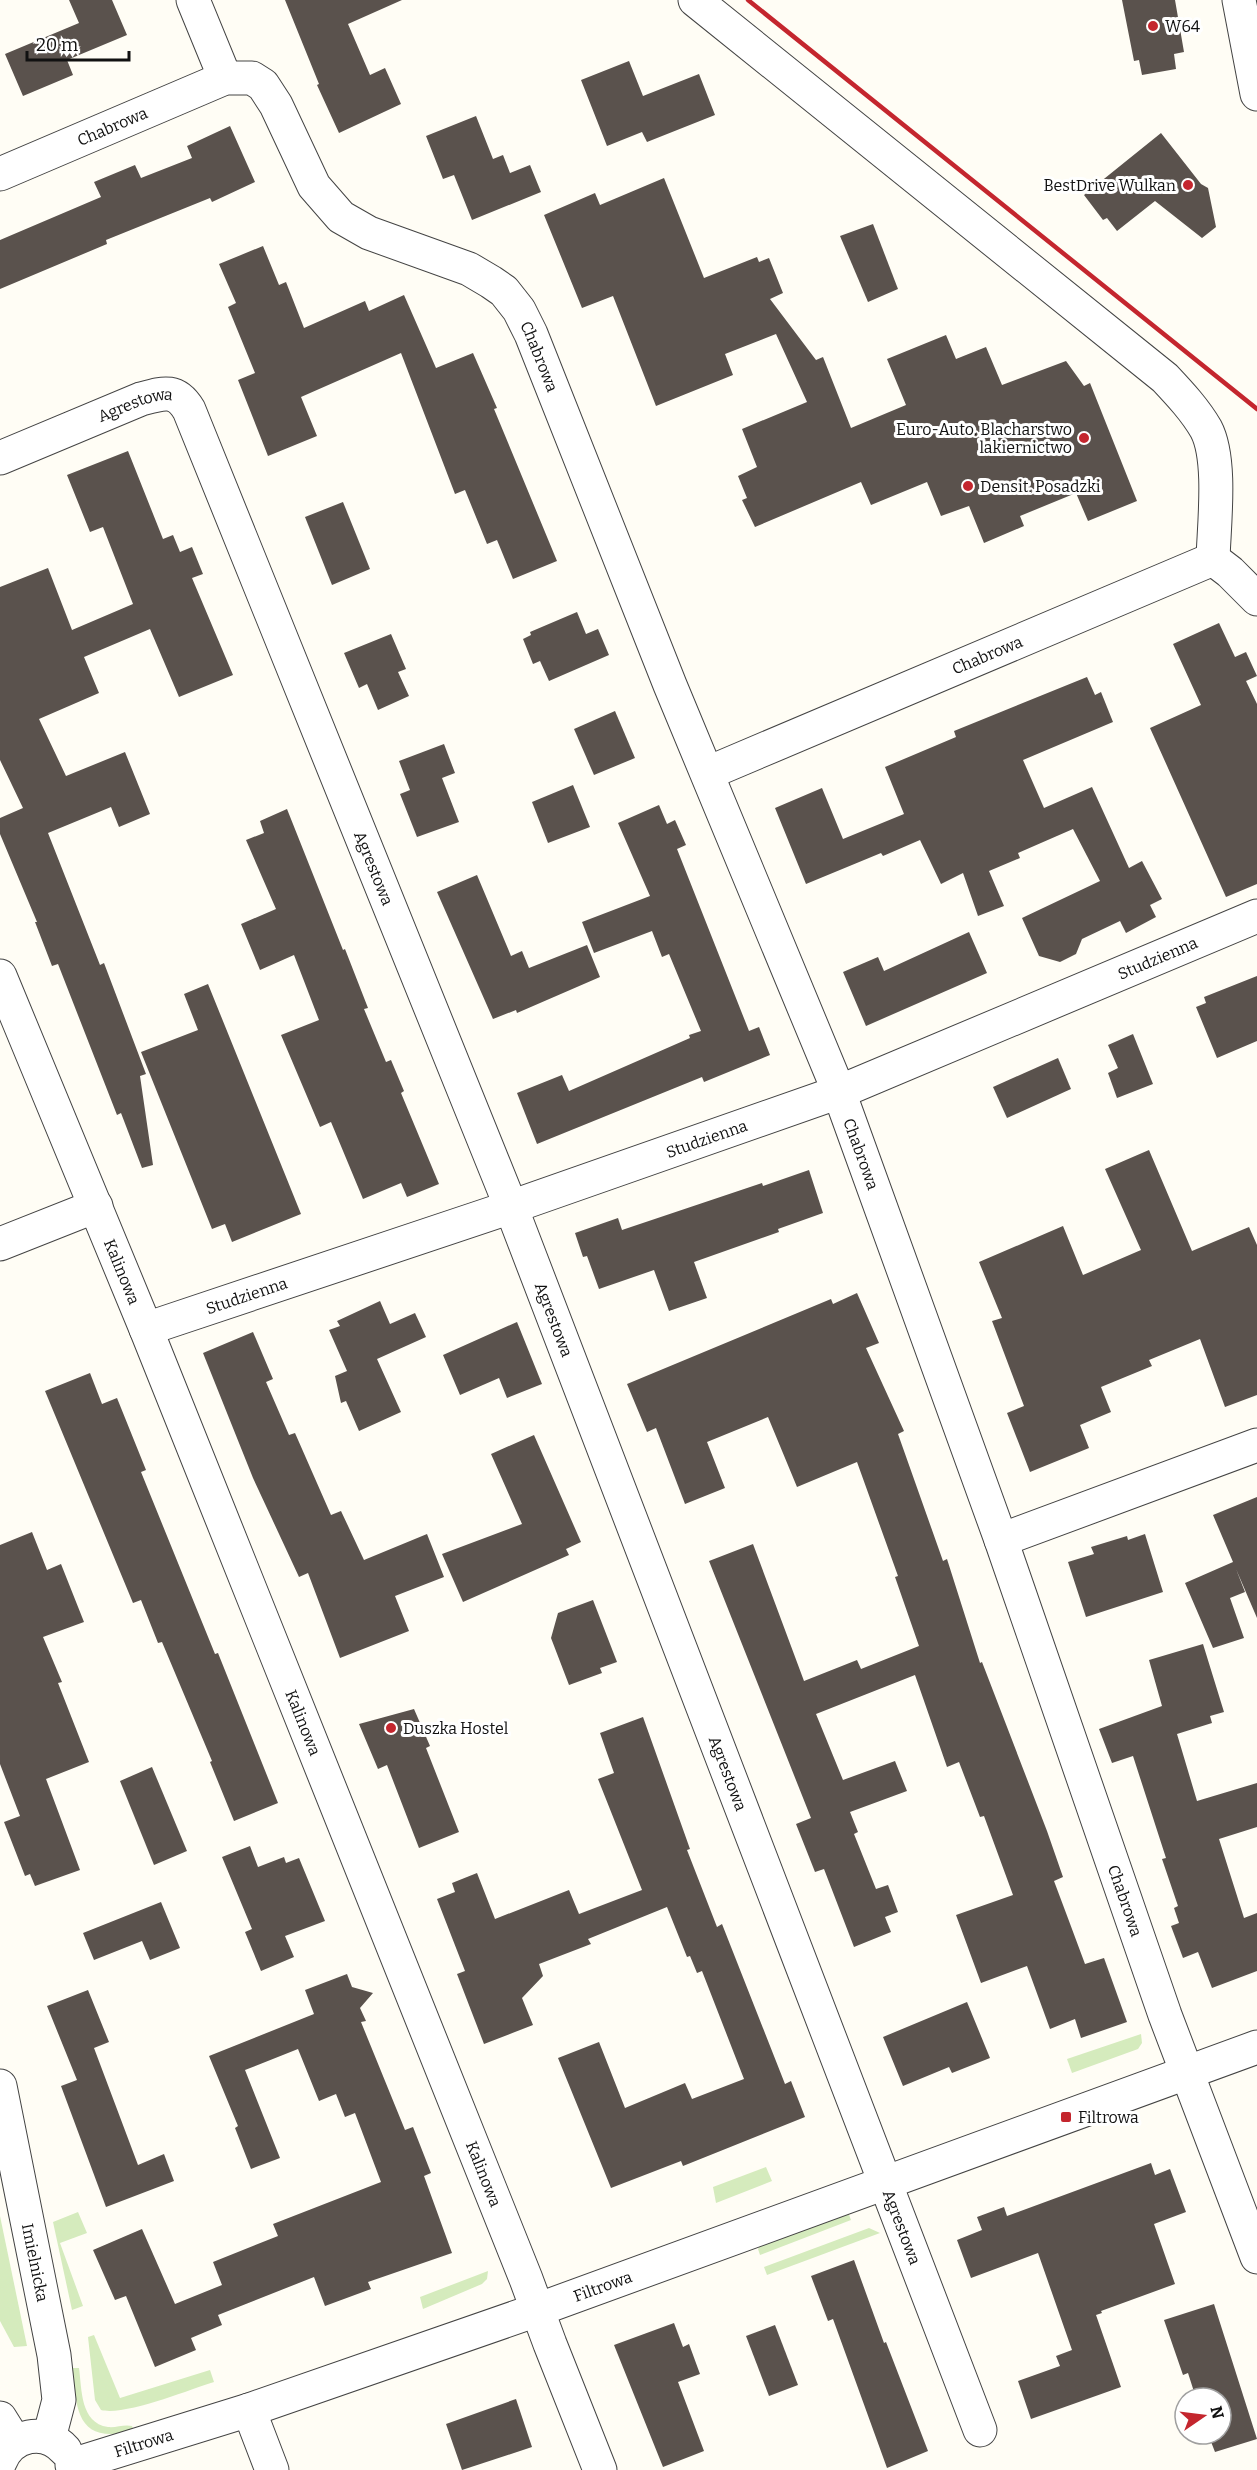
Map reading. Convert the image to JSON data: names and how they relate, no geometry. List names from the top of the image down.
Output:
{
  "streets": {
    "street": [
      "Chabrowa",
      "Agrestowa",
      "Studzienna",
      "Kalinowa",
      "Imielnicka",
      "Filtrowa"
    ]
  },
  "crossings": [
    ["Chabrowa", "Studzienna"],
    ["Chabrowa", "Filtrowa"],
    ["Agrestowa", "Studzienna"],
    ["Agrestowa", "Filtrowa"],
    ["Studzienna", "Kalinowa"],
    ["Kalinowa", "Filtrowa"]
  ],
  "places": {
    "other": [
      "W64",
      "BestDrive Wulkan",
      "Euro-Auto. Blacharstwo lakiernictwo",
      "Densit. Posadzki",
      "Duszka Hostel"
    ],
    "transit": ["Filtrowa"]
  },
  "scale_bar": "20 m",
  "north": "right"
}
